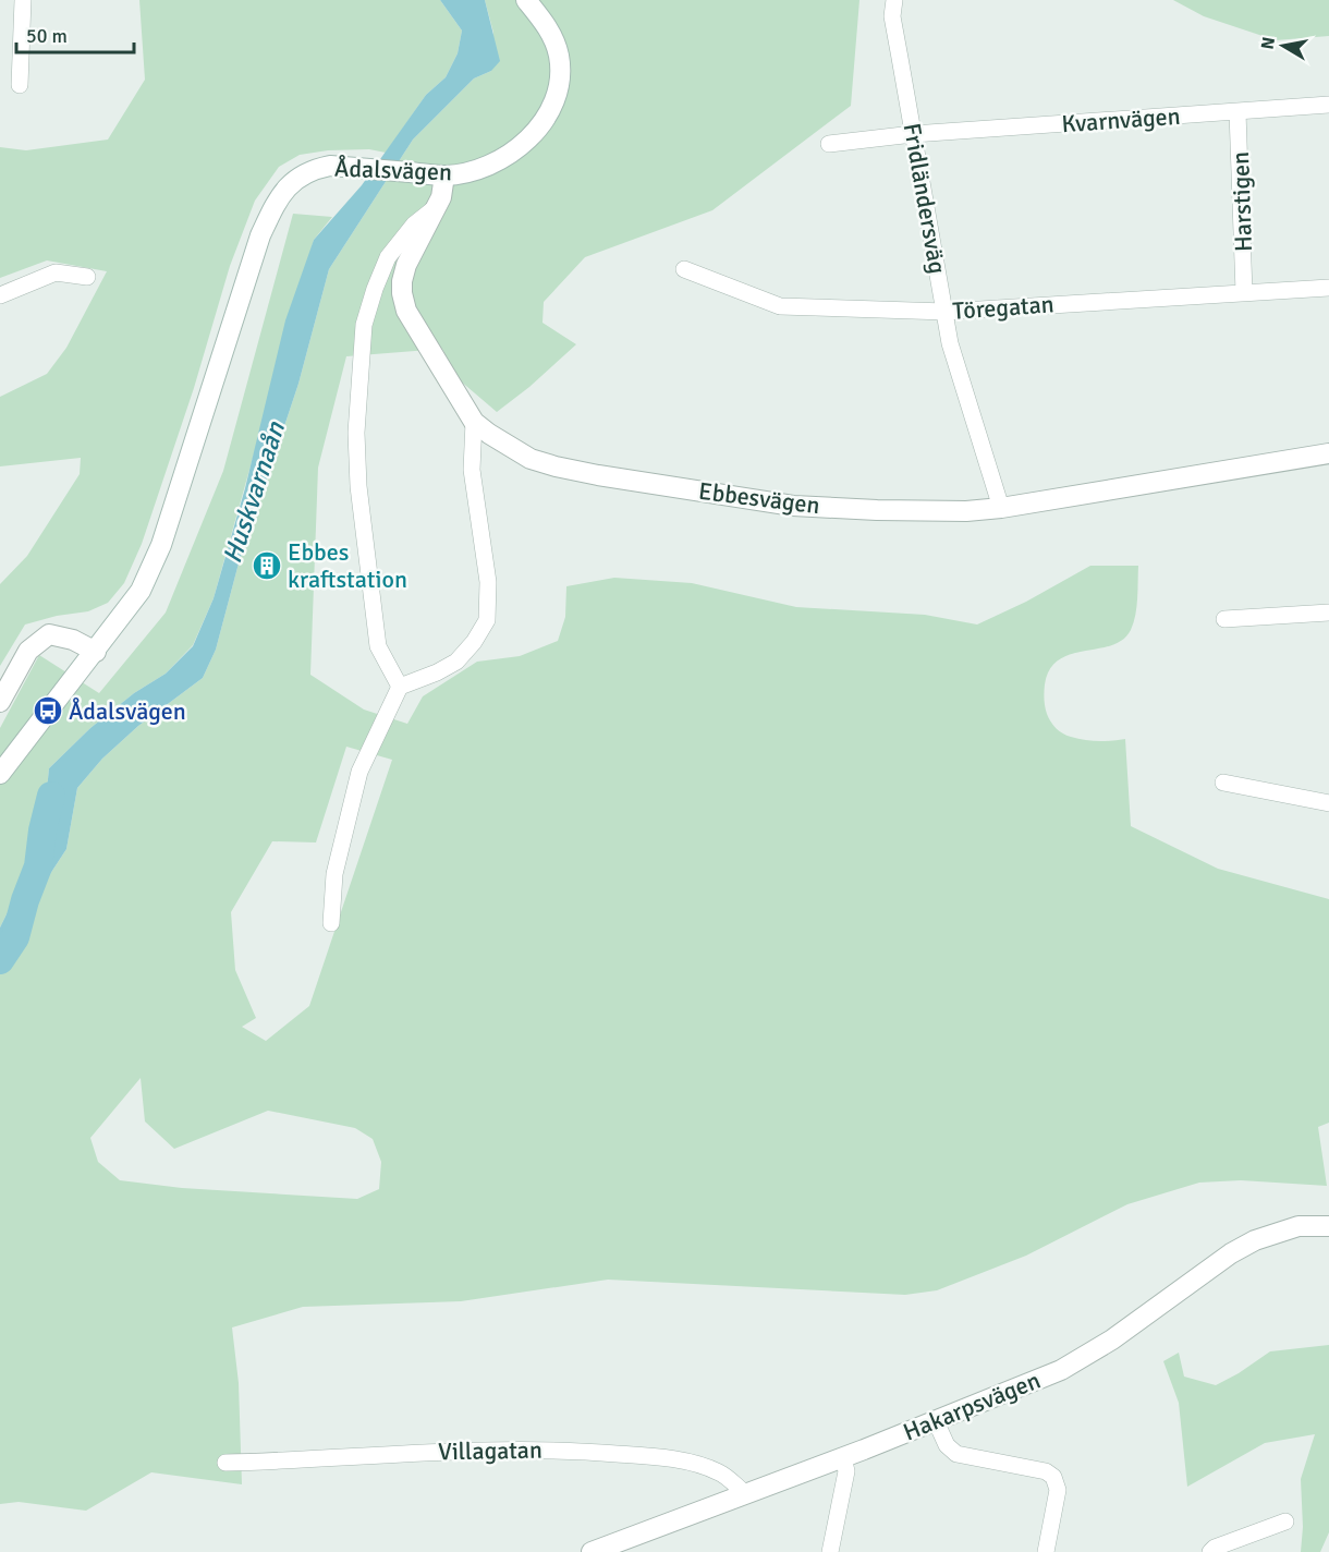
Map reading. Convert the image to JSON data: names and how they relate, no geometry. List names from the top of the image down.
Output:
{
  "streets": {
    "street": [
      "Kvarnvägen",
      "Ådalsvägen",
      "Fridländersväg",
      "Harstigen",
      "Töregatan",
      "Ebbesvägen",
      "Hakarpsvägen",
      "Villagatan"
    ]
  },
  "crossings": [
    ["Kvarnvägen", "Fridländersväg"],
    ["Kvarnvägen", "Harstigen"],
    ["Ådalsvägen", "Ebbesvägen"],
    ["Fridländersväg", "Töregatan"],
    ["Fridländersväg", "Ebbesvägen"],
    ["Harstigen", "Töregatan"],
    ["Hakarpsvägen", "Villagatan"]
  ],
  "water": ["Huskvarnaån"],
  "places": {
    "building": ["Ebbes kraftstation"],
    "bus stop": ["Ådalsvägen"]
  },
  "scale_bar": "50 m",
  "north": "left"
}
